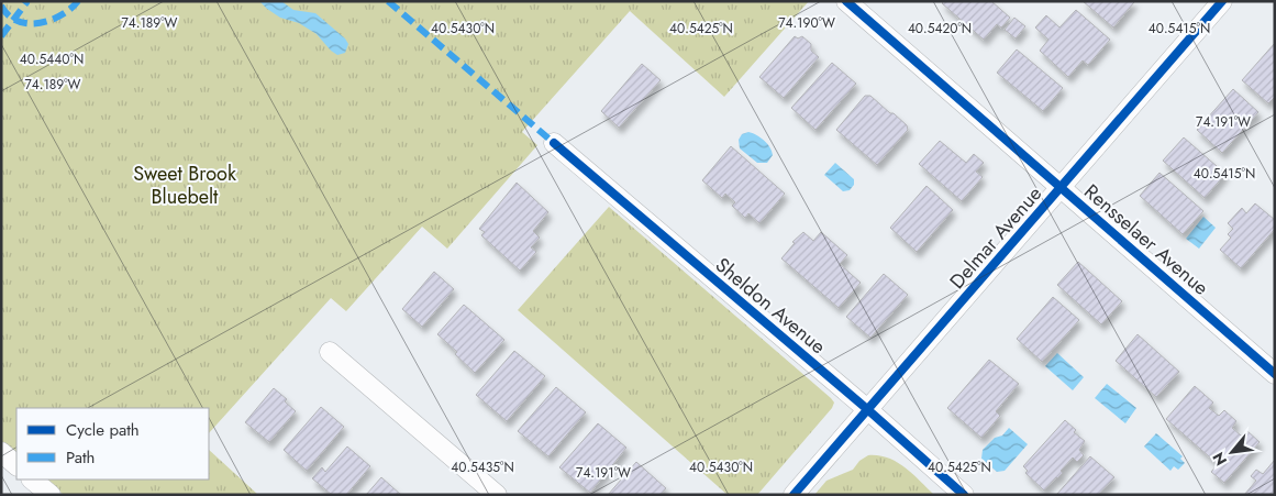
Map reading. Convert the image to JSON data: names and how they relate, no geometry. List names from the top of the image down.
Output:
{
  "streets": {
    "street": ["Delmar Avenue", "Rensselaer Avenue", "Sheldon Avenue"]
  },
  "crossings": [
    ["Delmar Avenue", "Rensselaer Avenue"],
    ["Delmar Avenue", "Sheldon Avenue"]
  ],
  "parks": ["Sweet Brook Bluebelt"],
  "legend": ["Cycle path", "Path"],
  "north": "bottom left",
  "coordinates": [
    "74.189°W",
    "74.190°W",
    "40.5430°N",
    "40.5425°N",
    "40.5420°N",
    "40.5415°N",
    "40.5440°N",
    "74.191°W",
    "40.5435°N"
  ]
}
